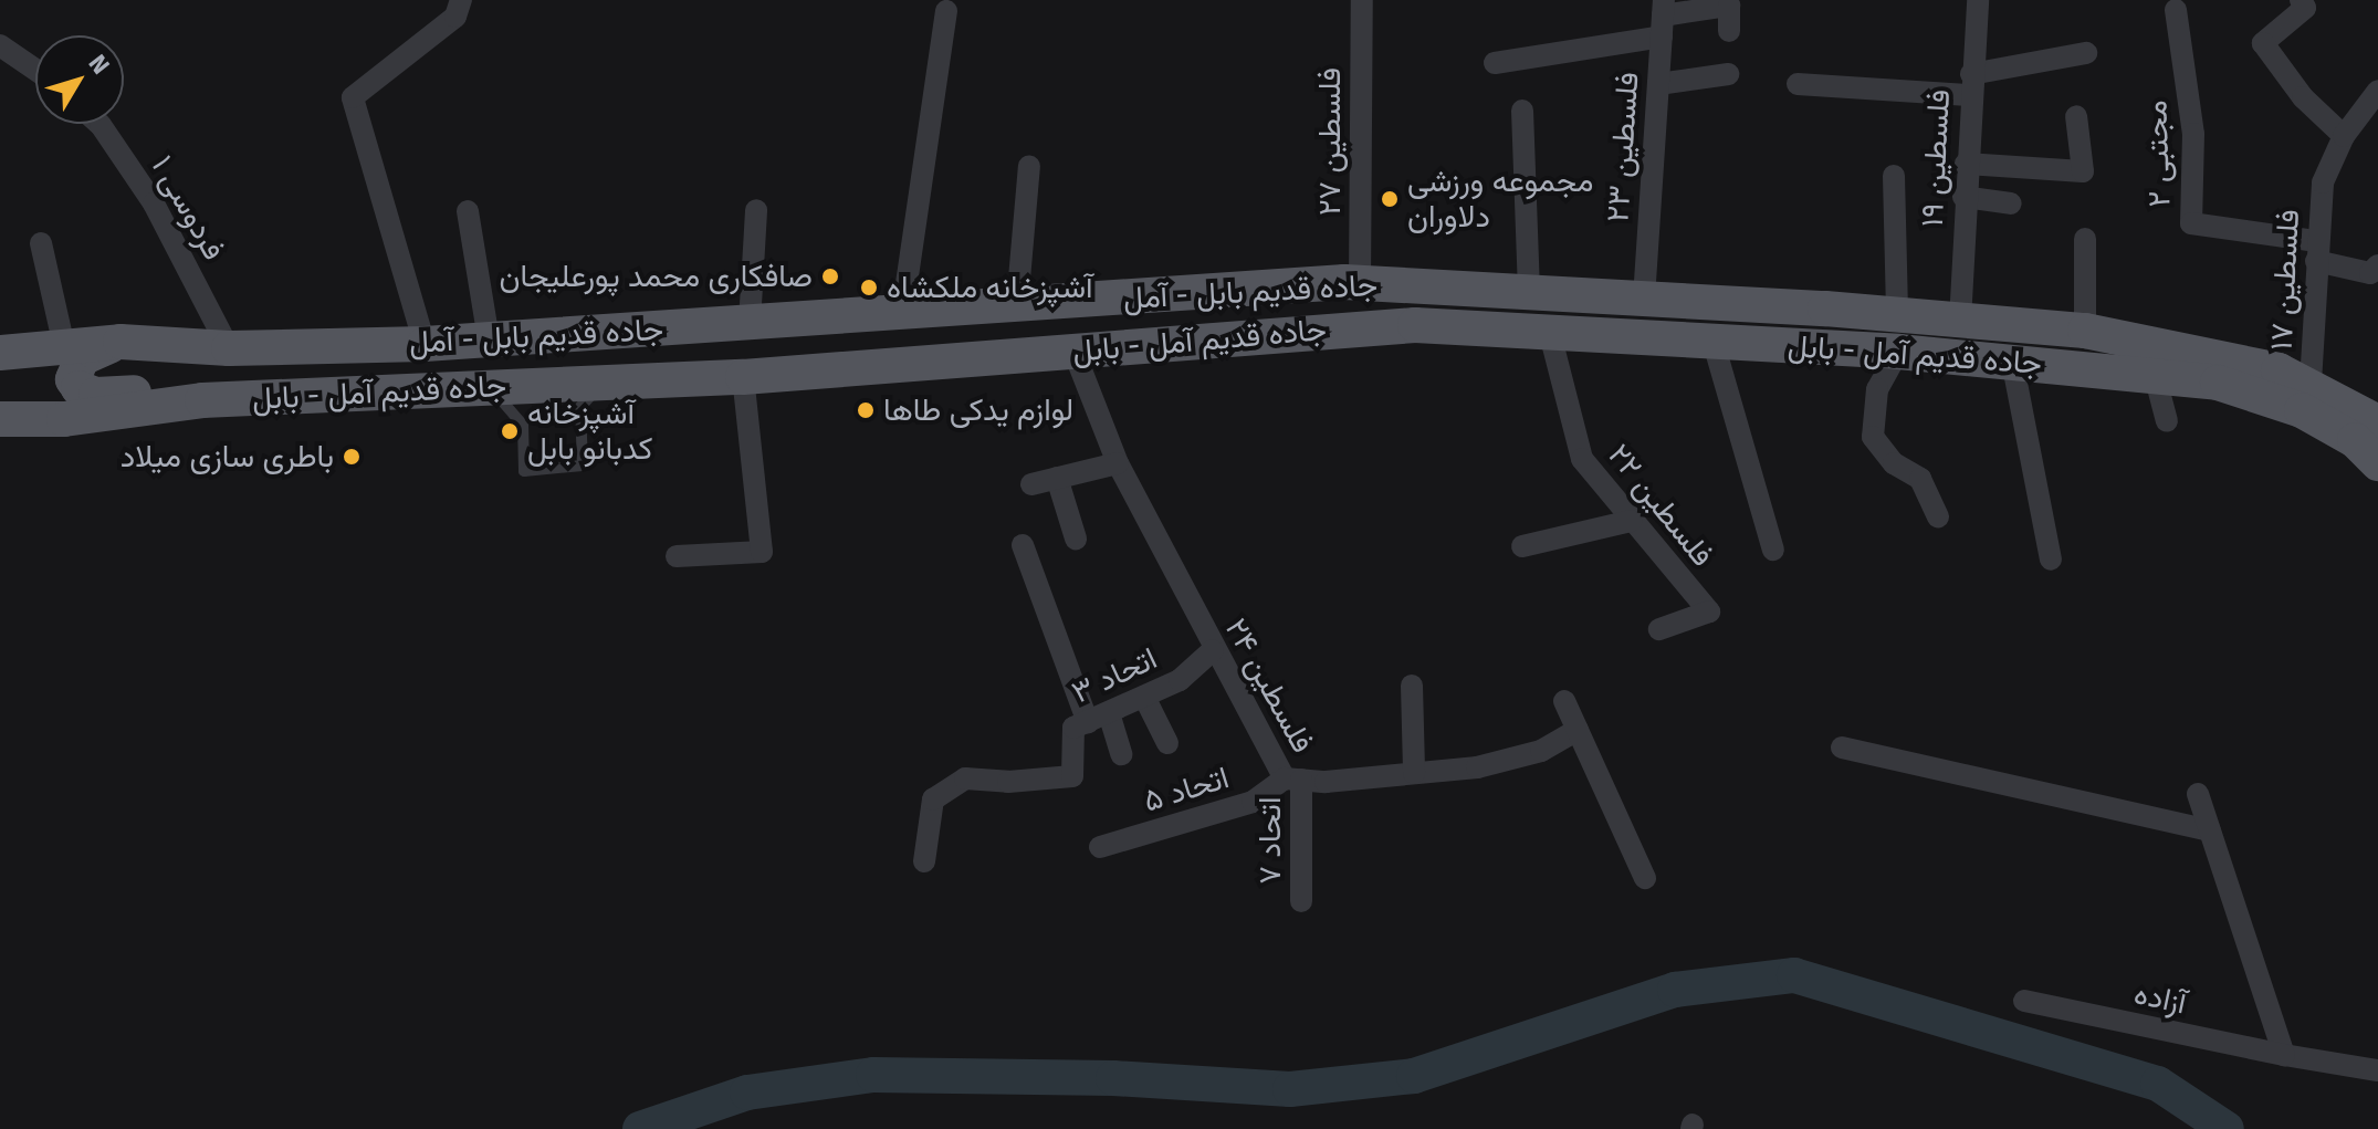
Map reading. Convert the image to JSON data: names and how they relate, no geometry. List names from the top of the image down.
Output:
{
  "streets": {
    "main road": ["جاده قدیم بابل - آمل", "جاده قدیم آمل - بابل"],
    "street": [
      "فلسطین ۲۷",
      "فلسطین ۲۳",
      "مجتبی ۲",
      "فلسطین ۱۹",
      "فردوسی ۱",
      "فلسطین ۱۷",
      "فلسطین ۲۲",
      "اتحاد ۳",
      "فلسطین ۲۴",
      "اتحاد ۵",
      "اتحاد ۷",
      "آزاده"
    ]
  },
  "crossings": [
    ["فلسطین ۲۷", "جاده قدیم بابل - آمل"],
    ["فلسطین ۲۳", "جاده قدیم بابل - آمل"],
    ["مجتبی ۲", "فلسطین ۱۷"],
    ["فلسطین ۱۹", "جاده قدیم بابل - آمل"],
    ["فردوسی ۱", "جاده قدیم بابل - آمل"],
    ["فلسطین ۱۷", "جاده قدیم بابل - آمل"],
    ["جاده قدیم آمل - بابل", "فلسطین ۲۲"],
    ["جاده قدیم آمل - بابل", "فلسطین ۲۴"],
    ["اتحاد ۳", "فلسطین ۲۴"],
    ["فلسطین ۲۴", "اتحاد ۵"],
    ["فلسطین ۲۴", "اتحاد ۷"],
    ["اتحاد ۵", "اتحاد ۷"]
  ],
  "places": [
    "مجموعه ورزشی دلاوران",
    "صافکاری محمد پورعلیجان",
    "آشپزخانه ملکشاه",
    "لوازم یدکی طاها",
    "آشپزخانه کدبانو بابل",
    "باطری سازی میلاد"
  ],
  "north": "top right"
}
